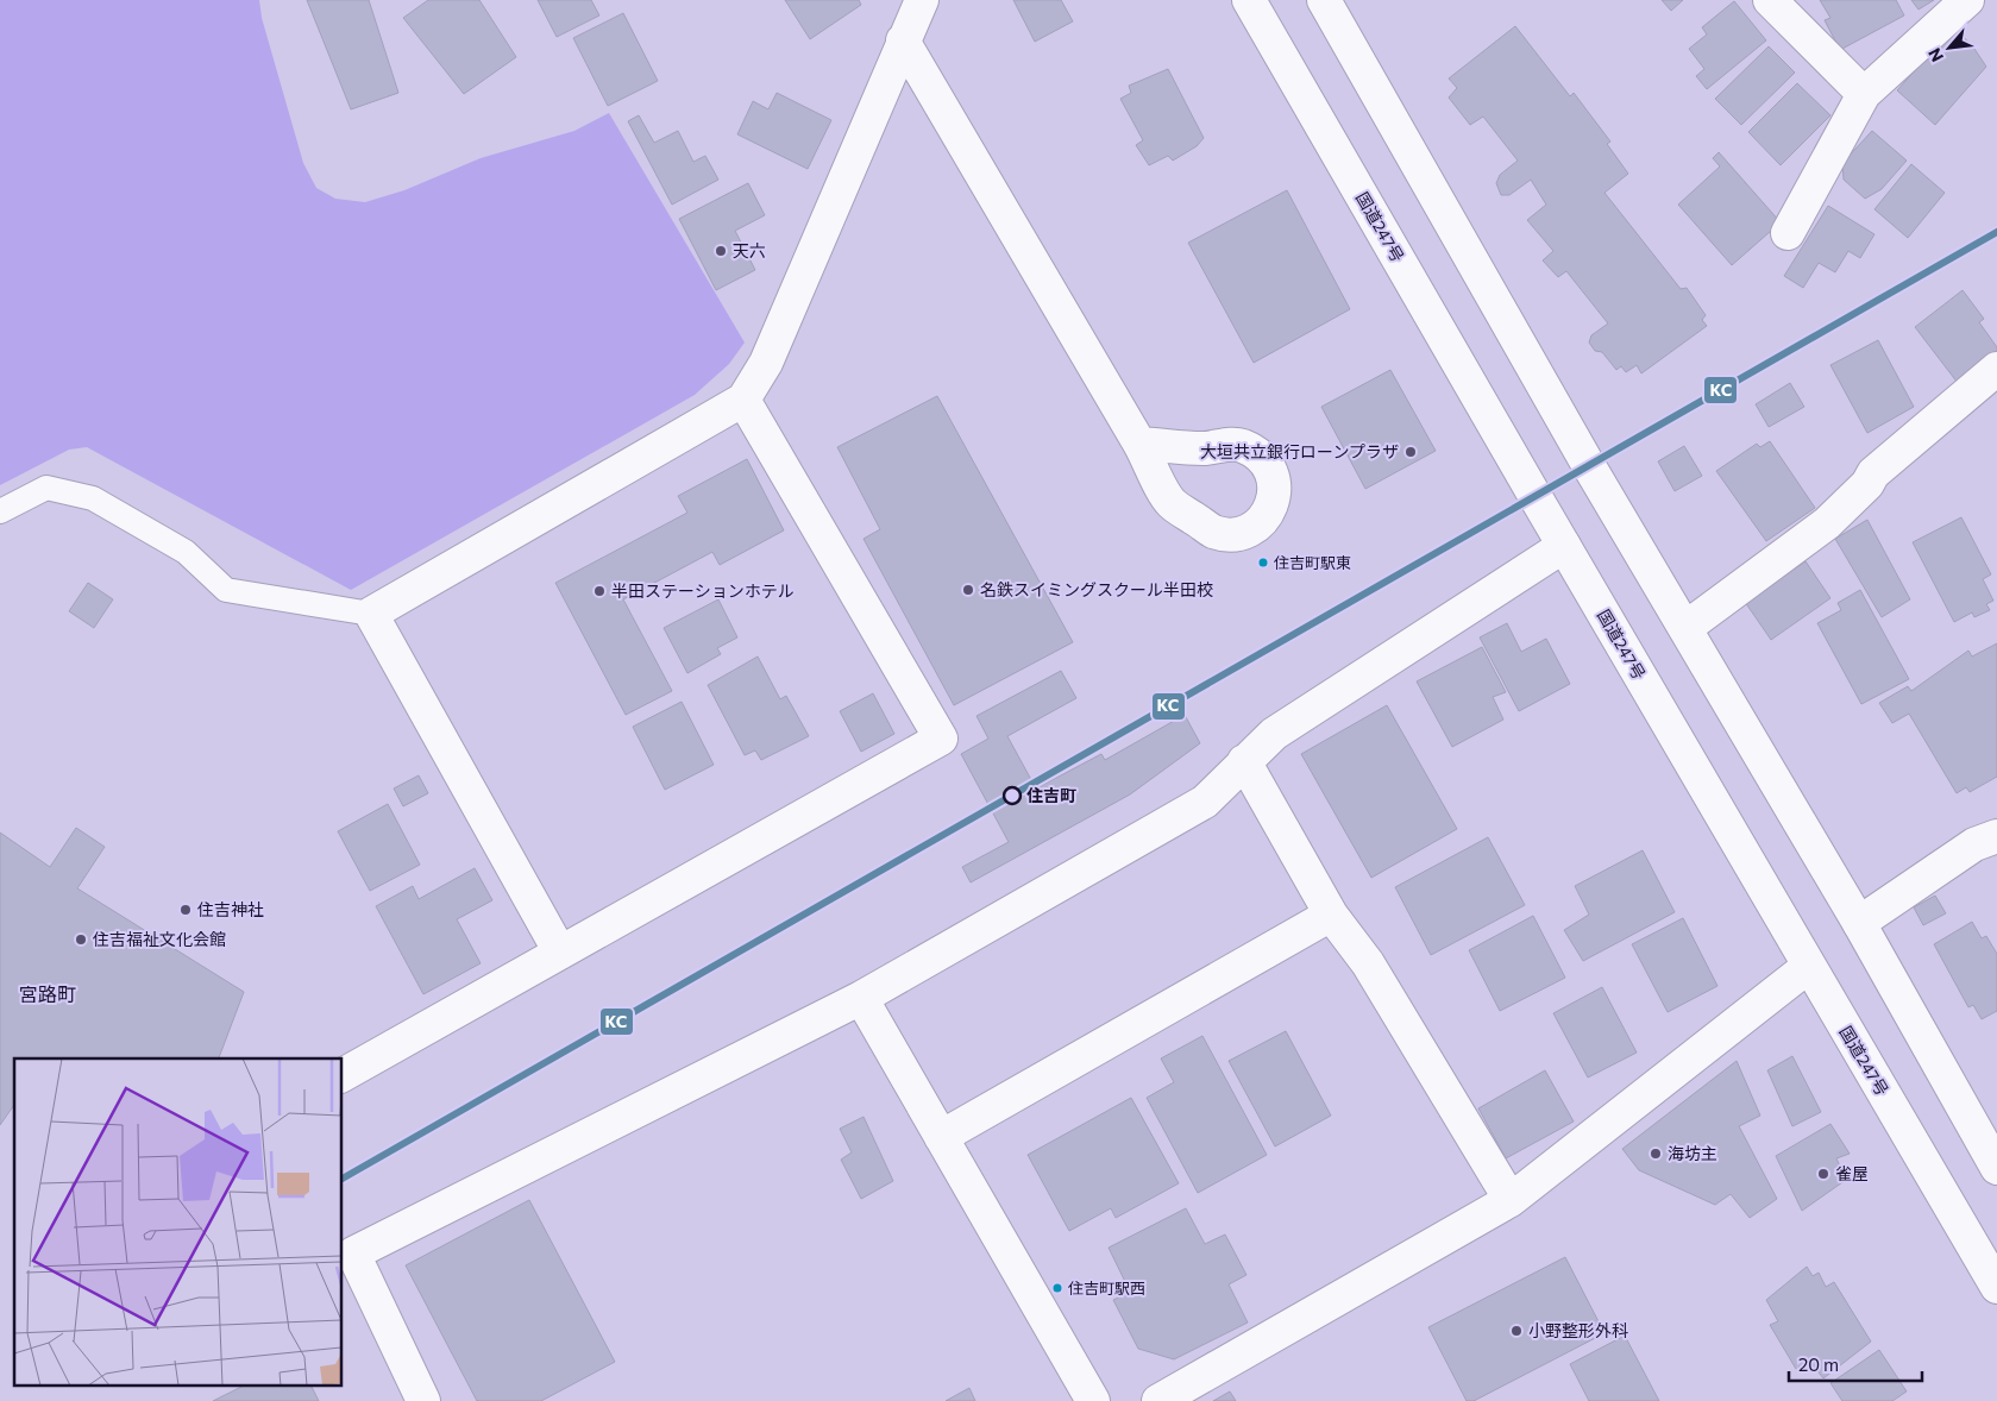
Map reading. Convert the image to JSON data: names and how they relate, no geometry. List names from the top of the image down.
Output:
{
  "streets": {
    "main road": ["国道247号"]
  },
  "districts": ["宮路町"],
  "places": [
    "天六",
    "大垣共立銀行ローンプラザ",
    "住吉町駅東",
    "名鉄スイミングスクール半田校",
    "半田ステーションホテル",
    "住吉町",
    "住吉神社",
    "住吉福祉文化会館",
    "海坊主",
    "雀屋",
    "住吉町駅西",
    "小野整形外科"
  ],
  "lines": ["transit line KC"],
  "scale_bar": "20 m",
  "north": "bottom left"
}
